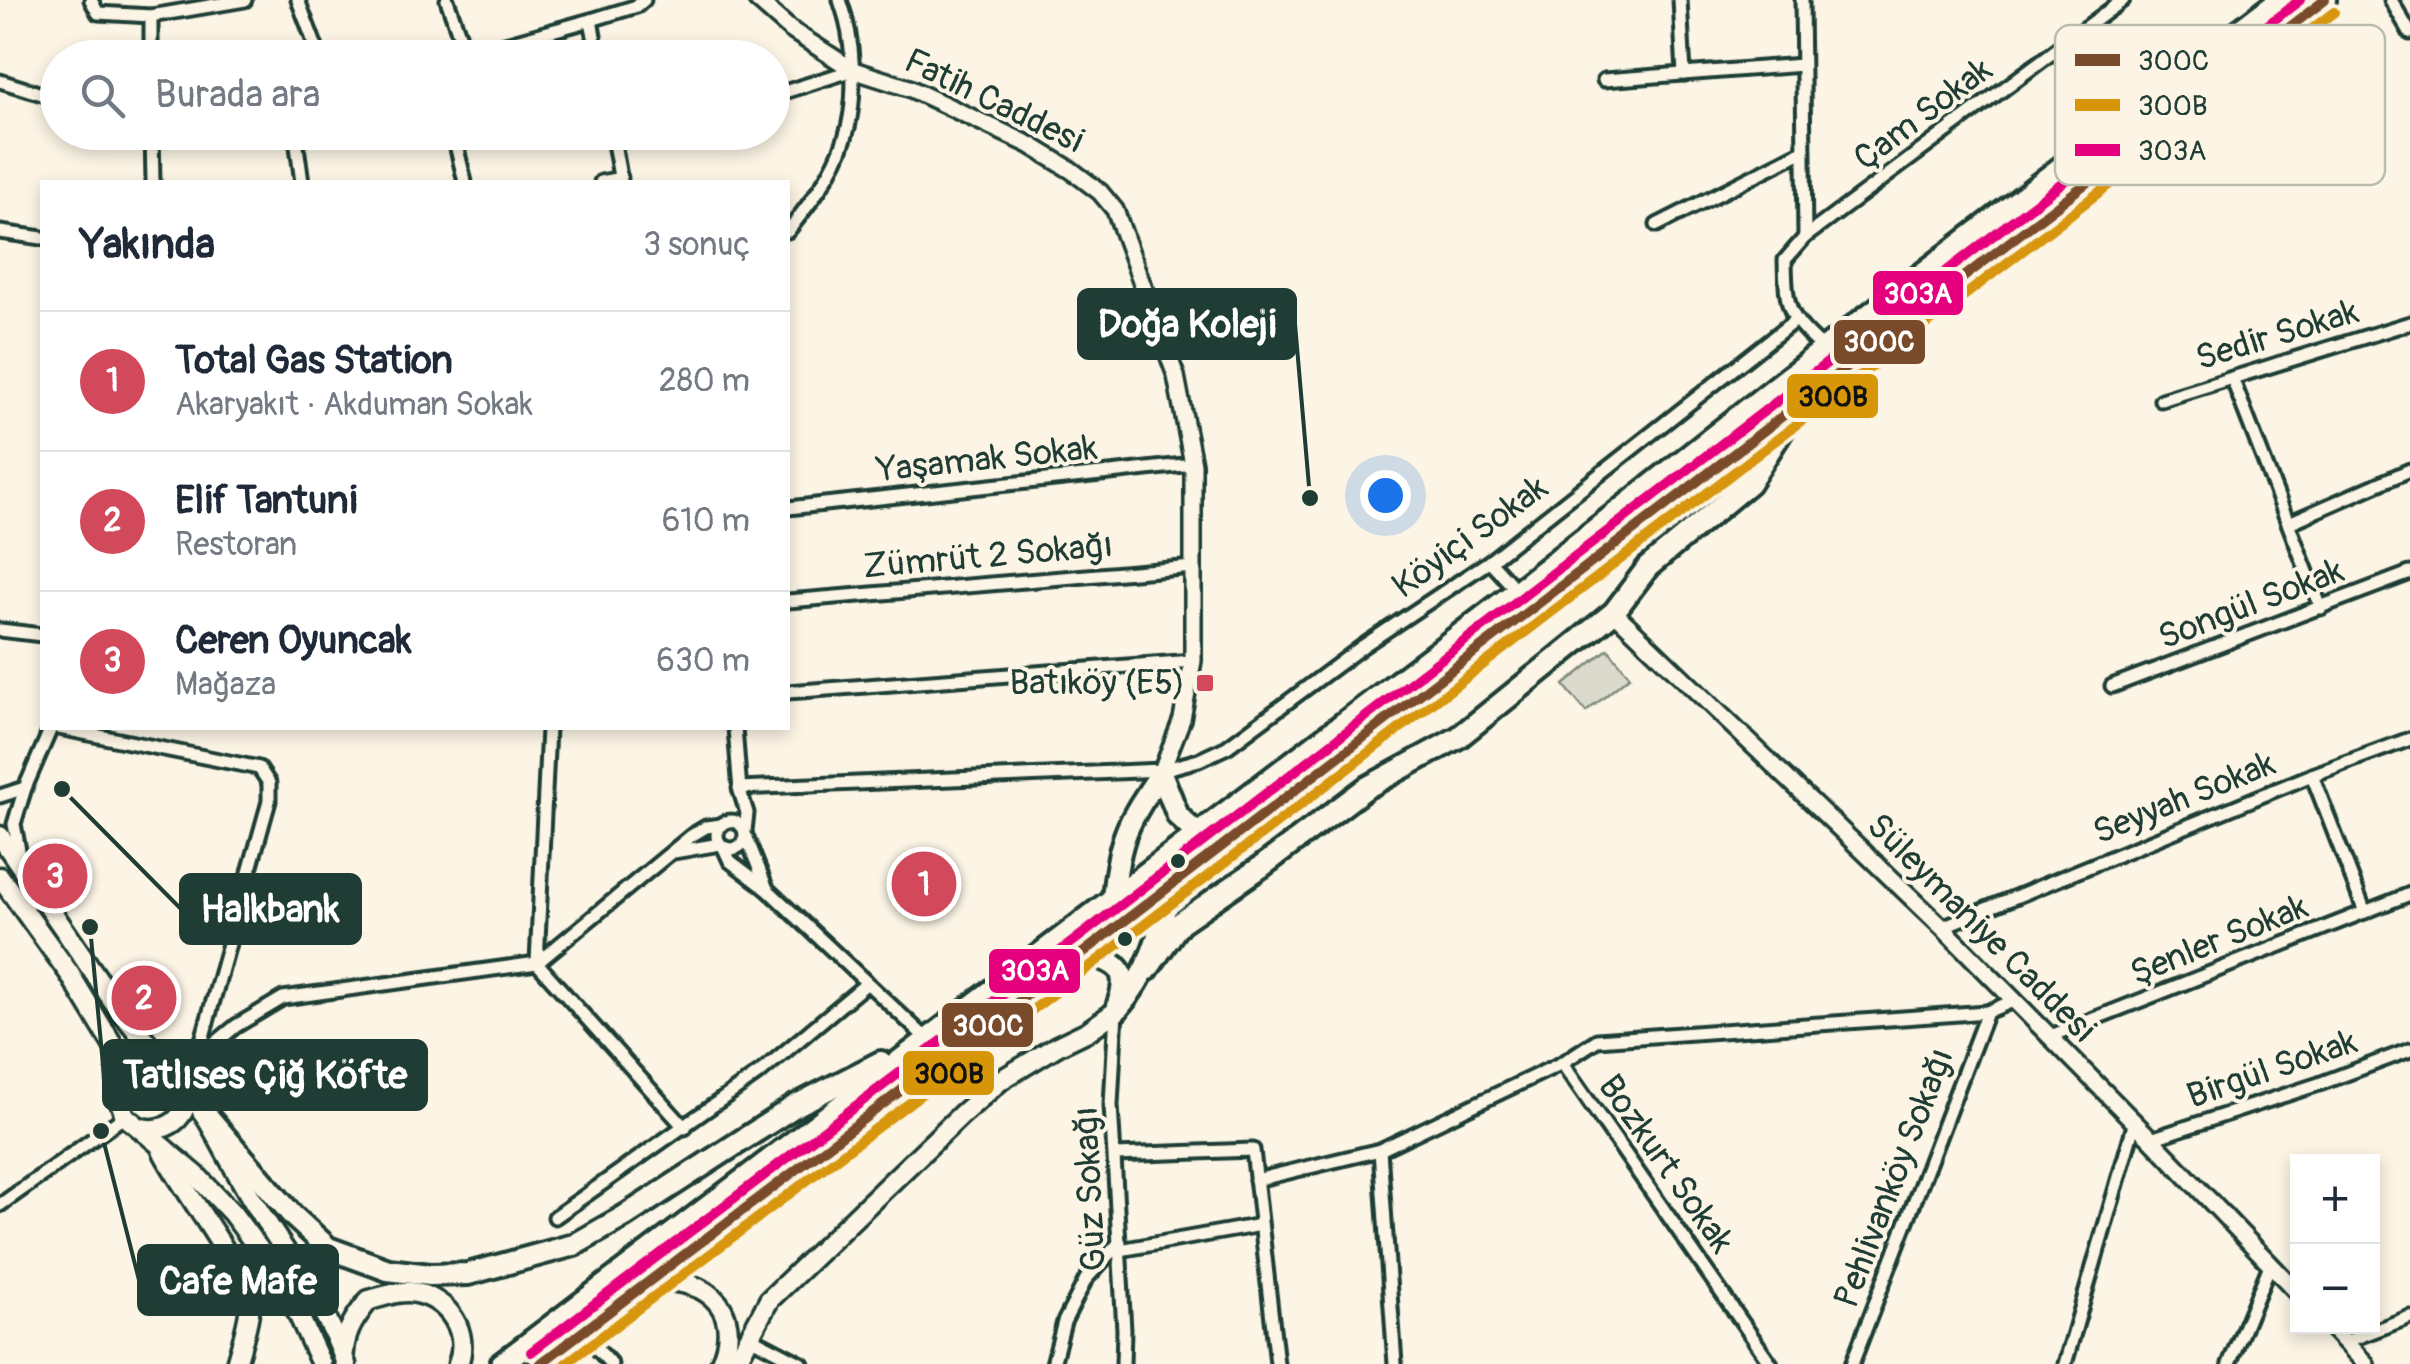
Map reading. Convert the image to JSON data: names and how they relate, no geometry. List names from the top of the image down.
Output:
{
  "streets": {
    "street": [
      "Fatih Caddesi",
      "Çam Sokak",
      "Sedir Sokak",
      "Yaşamak Sokak",
      "Köyiçi Sokak",
      "Zümrüt 2 Sokağı",
      "Songül Sokak",
      "Seyyah Sokak",
      "Süleymaniye Caddesi",
      "Şenler Sokak",
      "Birgül Sokak",
      "Bozkurt Sokak",
      "Pehlivanköy Sokağı",
      "Güz Sokağı"
    ]
  },
  "crossings": [
    ["Fatih Caddesi", "Yaşamak Sokak"],
    ["Fatih Caddesi", "Köyiçi Sokak"],
    ["Fatih Caddesi", "Zümrüt 2 Sokağı"],
    ["Seyyah Sokak", "Süleymaniye Caddesi"],
    ["Seyyah Sokak", "Şenler Sokak"],
    ["Süleymaniye Caddesi", "Şenler Sokak"],
    ["Süleymaniye Caddesi", "Birgül Sokak"]
  ],
  "places": {
    "other": [
      "Doğa Koleji",
      "Halkbank",
      "Tatlıses Çiğ Köfte",
      "Cafe Mafe"
    ],
    "transit": ["Batıköy (E5)"]
  },
  "lines": ["transit line 300C", "transit line 303A", "transit line 300B"],
  "legend": ["300C", "300B", "303A"],
  "page": {
    "search": "Burada ara",
    "heading": ["Yakında", "3 sonuç"],
    "list": [
      {
        "mark": "1",
        "name": "Total Gas Station",
        "note": "Akaryakıt · Akduman Sokak",
        "value": "280 m"
      },
      {
        "mark": "2",
        "name": "Elif Tantuni",
        "note": "Restoran",
        "value": "610 m"
      },
      {
        "mark": "3",
        "name": "Ceren Oyuncak",
        "note": "Mağaza",
        "value": "630 m"
      }
    ],
    "pins": ["3", "1", "2"],
    "map_buttons": ["+", "−"]
  }
}
